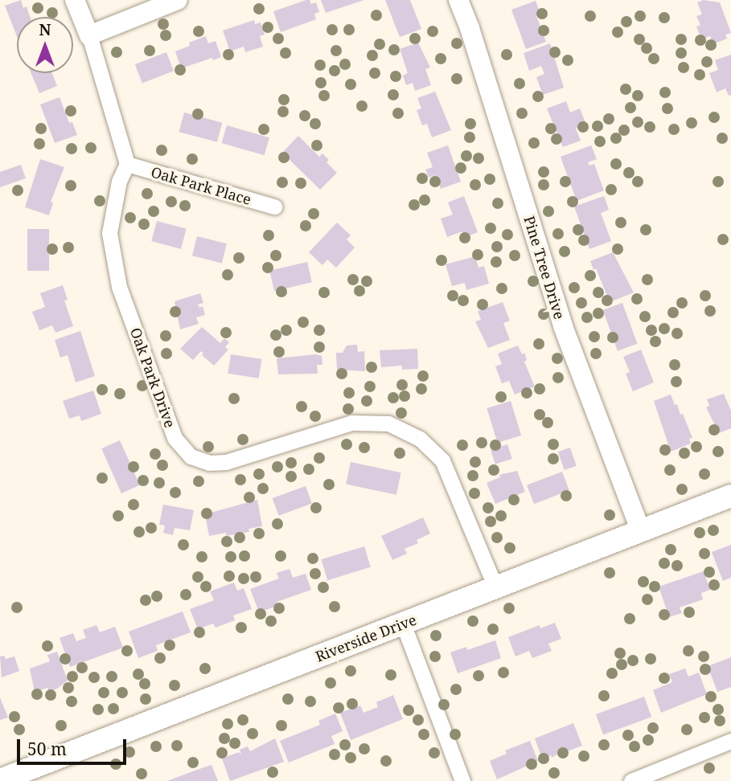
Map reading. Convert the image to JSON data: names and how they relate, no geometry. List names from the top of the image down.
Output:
{
  "streets": {
    "main road": ["Riverside Drive"],
    "street": ["Oak Park Place", "Pine Tree Drive", "Oak Park Drive"]
  },
  "crossings": [
    ["Oak Park Place", "Oak Park Drive"],
    ["Pine Tree Drive", "Riverside Drive"],
    ["Oak Park Drive", "Riverside Drive"]
  ],
  "scale_bar": "50 m",
  "north": "top"
}
